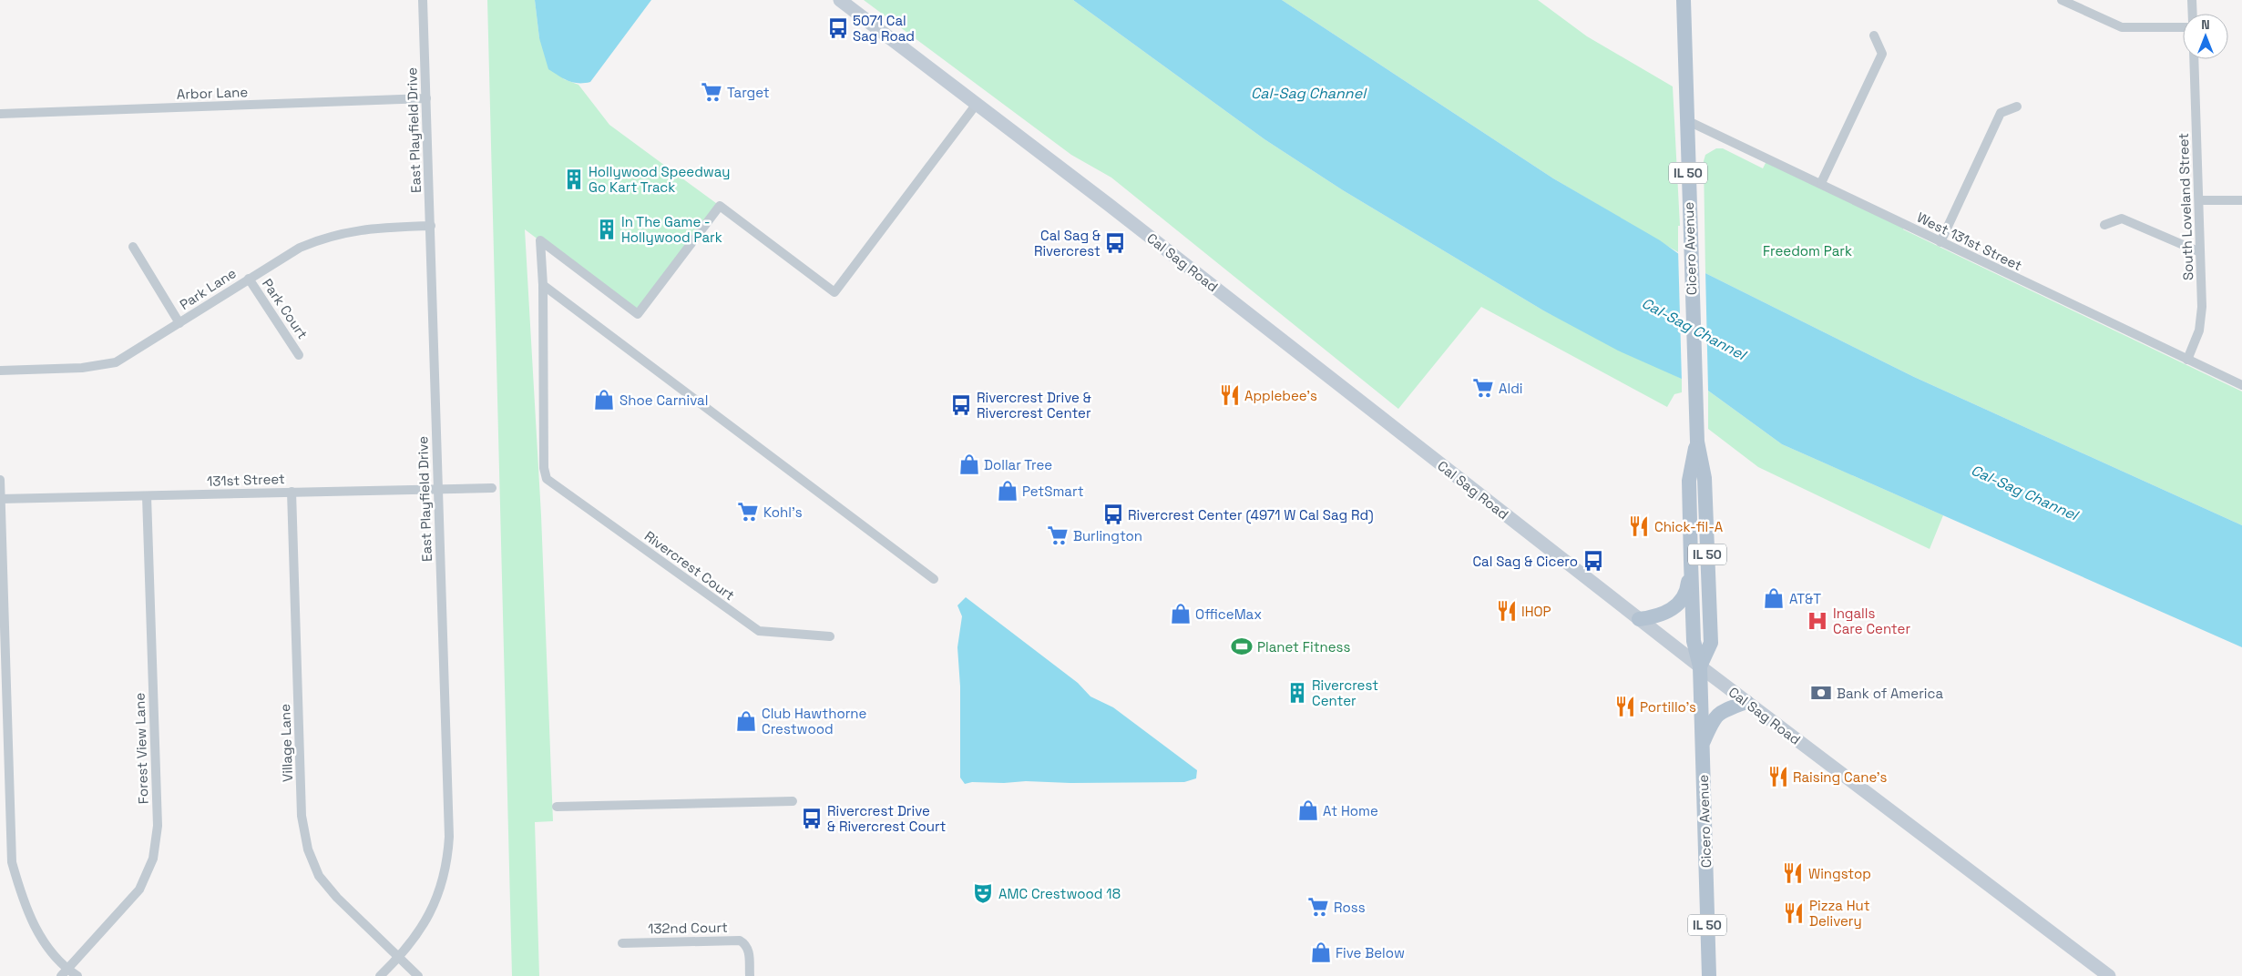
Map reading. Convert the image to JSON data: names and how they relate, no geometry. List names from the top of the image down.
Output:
{
  "streets": {
    "main road": ["IL 50", "Cicero Avenue", "Cal Sag Road"],
    "street": [
      "Arbor Lane",
      "East Playfield Drive",
      "South Loveland Street",
      "West 131st Street",
      "Park Lane",
      "Park Court",
      "131st Street",
      "Rivercrest Court",
      "Village Lane",
      "Forest View Lane",
      "132nd Court"
    ]
  },
  "crossings": [
    ["Arbor Lane", "East Playfield Drive"],
    ["East Playfield Drive", "Park Lane"],
    ["East Playfield Drive", "131st Street"],
    ["East Playfield Drive", "Village Lane"],
    ["South Loveland Street", "West 131st Street"],
    ["West 131st Street", "Cicero Avenue"],
    ["Cicero Avenue", "Cal Sag Road"],
    ["Park Lane", "Park Court"],
    ["131st Street", "Village Lane"],
    ["131st Street", "Forest View Lane"]
  ],
  "water": ["Cal-Sag Channel"],
  "parks": ["Freedom Park"],
  "places": {
    "bus stop": [
      "5071 Cal Sag Road",
      "Cal Sag & Rivercrest",
      "Rivercrest Drive & Rivercrest Center",
      "Rivercrest Center (4971 W Cal Sag Rd)",
      "Cal Sag & Cicero",
      "Rivercrest Drive & Rivercrest Court"
    ],
    "supermarket": [
      "Target",
      "Aldi",
      "Kohl's",
      "Burlington",
      "Ross"
    ],
    "building": ["Hollywood Speedway Go Kart Track", "In The Game - Hollywood Park", "Rivercrest Center"],
    "restaurant": [
      "Applebee's",
      "Chick-fil-A",
      "IHOP",
      "Portillo's",
      "Raising Cane's",
      "Wingstop",
      "Pizza Hut Delivery"
    ],
    "shop": [
      "Shoe Carnival",
      "Dollar Tree",
      "PetSmart",
      "AT&T",
      "OfficeMax",
      "Club Hawthorne Crestwood",
      "At Home",
      "Five Below"
    ],
    "hospital": ["Ingalls Care Center"],
    "sports": ["Planet Fitness"],
    "bank": ["Bank of America"],
    "theatre": ["AMC Crestwood 18"]
  },
  "north": "top"
}
